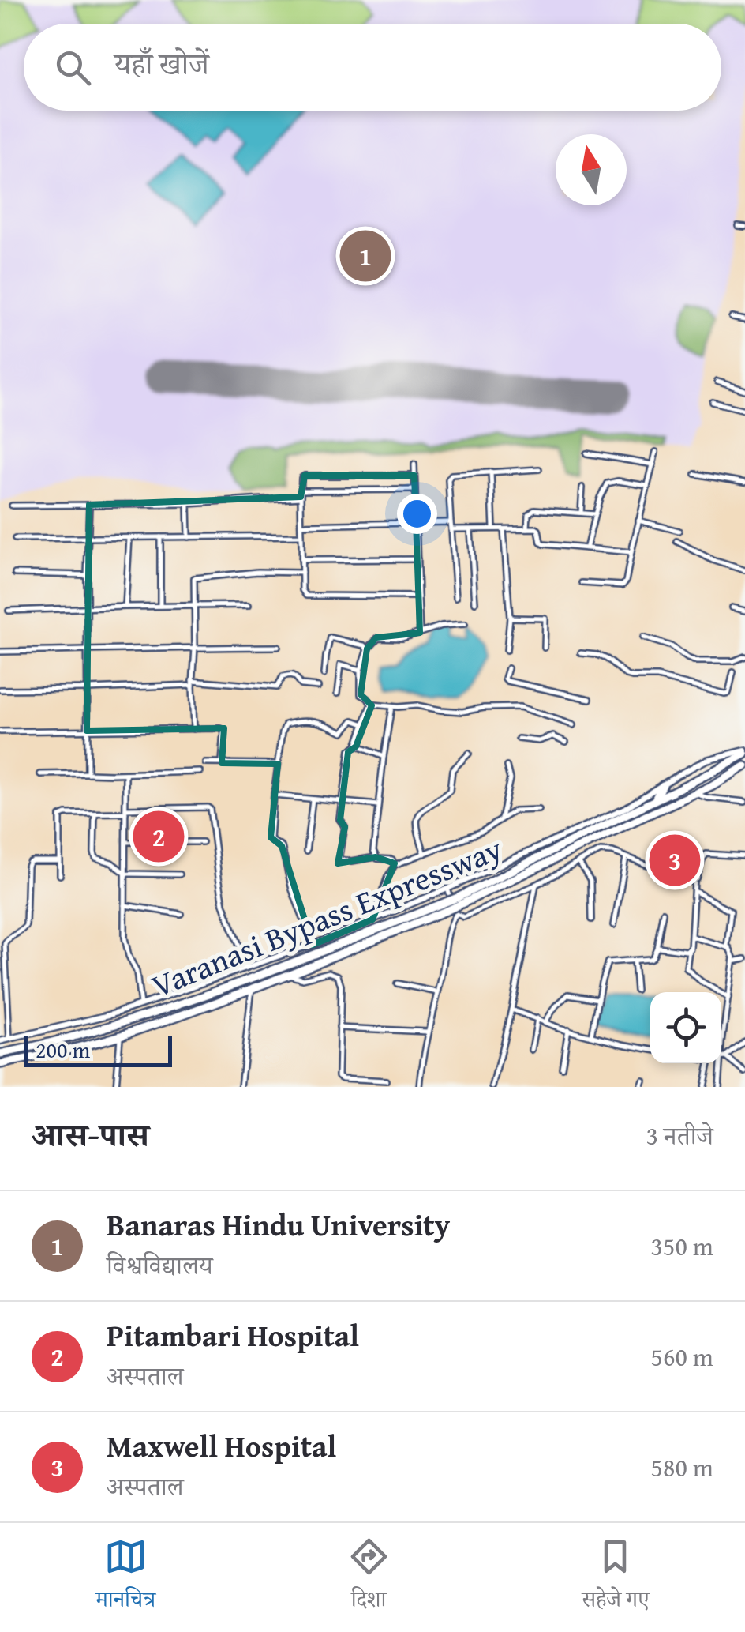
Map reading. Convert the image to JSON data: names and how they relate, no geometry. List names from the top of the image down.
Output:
{
  "streets": {
    "highway": ["Varanasi Bypass Expressway"]
  },
  "scale_bar": "200 m",
  "north": "top",
  "page": {
    "search": "यहाँ खोजें",
    "pins": ["1", "2", "3"],
    "scale": "200 m",
    "heading": ["आस-पास", "3 नतीजे"],
    "list": [
      {
        "mark": "1",
        "name": "Banaras Hindu University",
        "note": "विश्वविद्यालय",
        "value": "350 m"
      },
      {
        "mark": "2",
        "name": "Pitambari Hospital",
        "note": "अस्पताल",
        "value": "560 m"
      },
      {
        "mark": "3",
        "name": "Maxwell Hospital",
        "note": "अस्पताल",
        "value": "580 m"
      }
    ],
    "nav": ["मानचित्र", "दिशा", "सहेजे गए"]
  }
}
